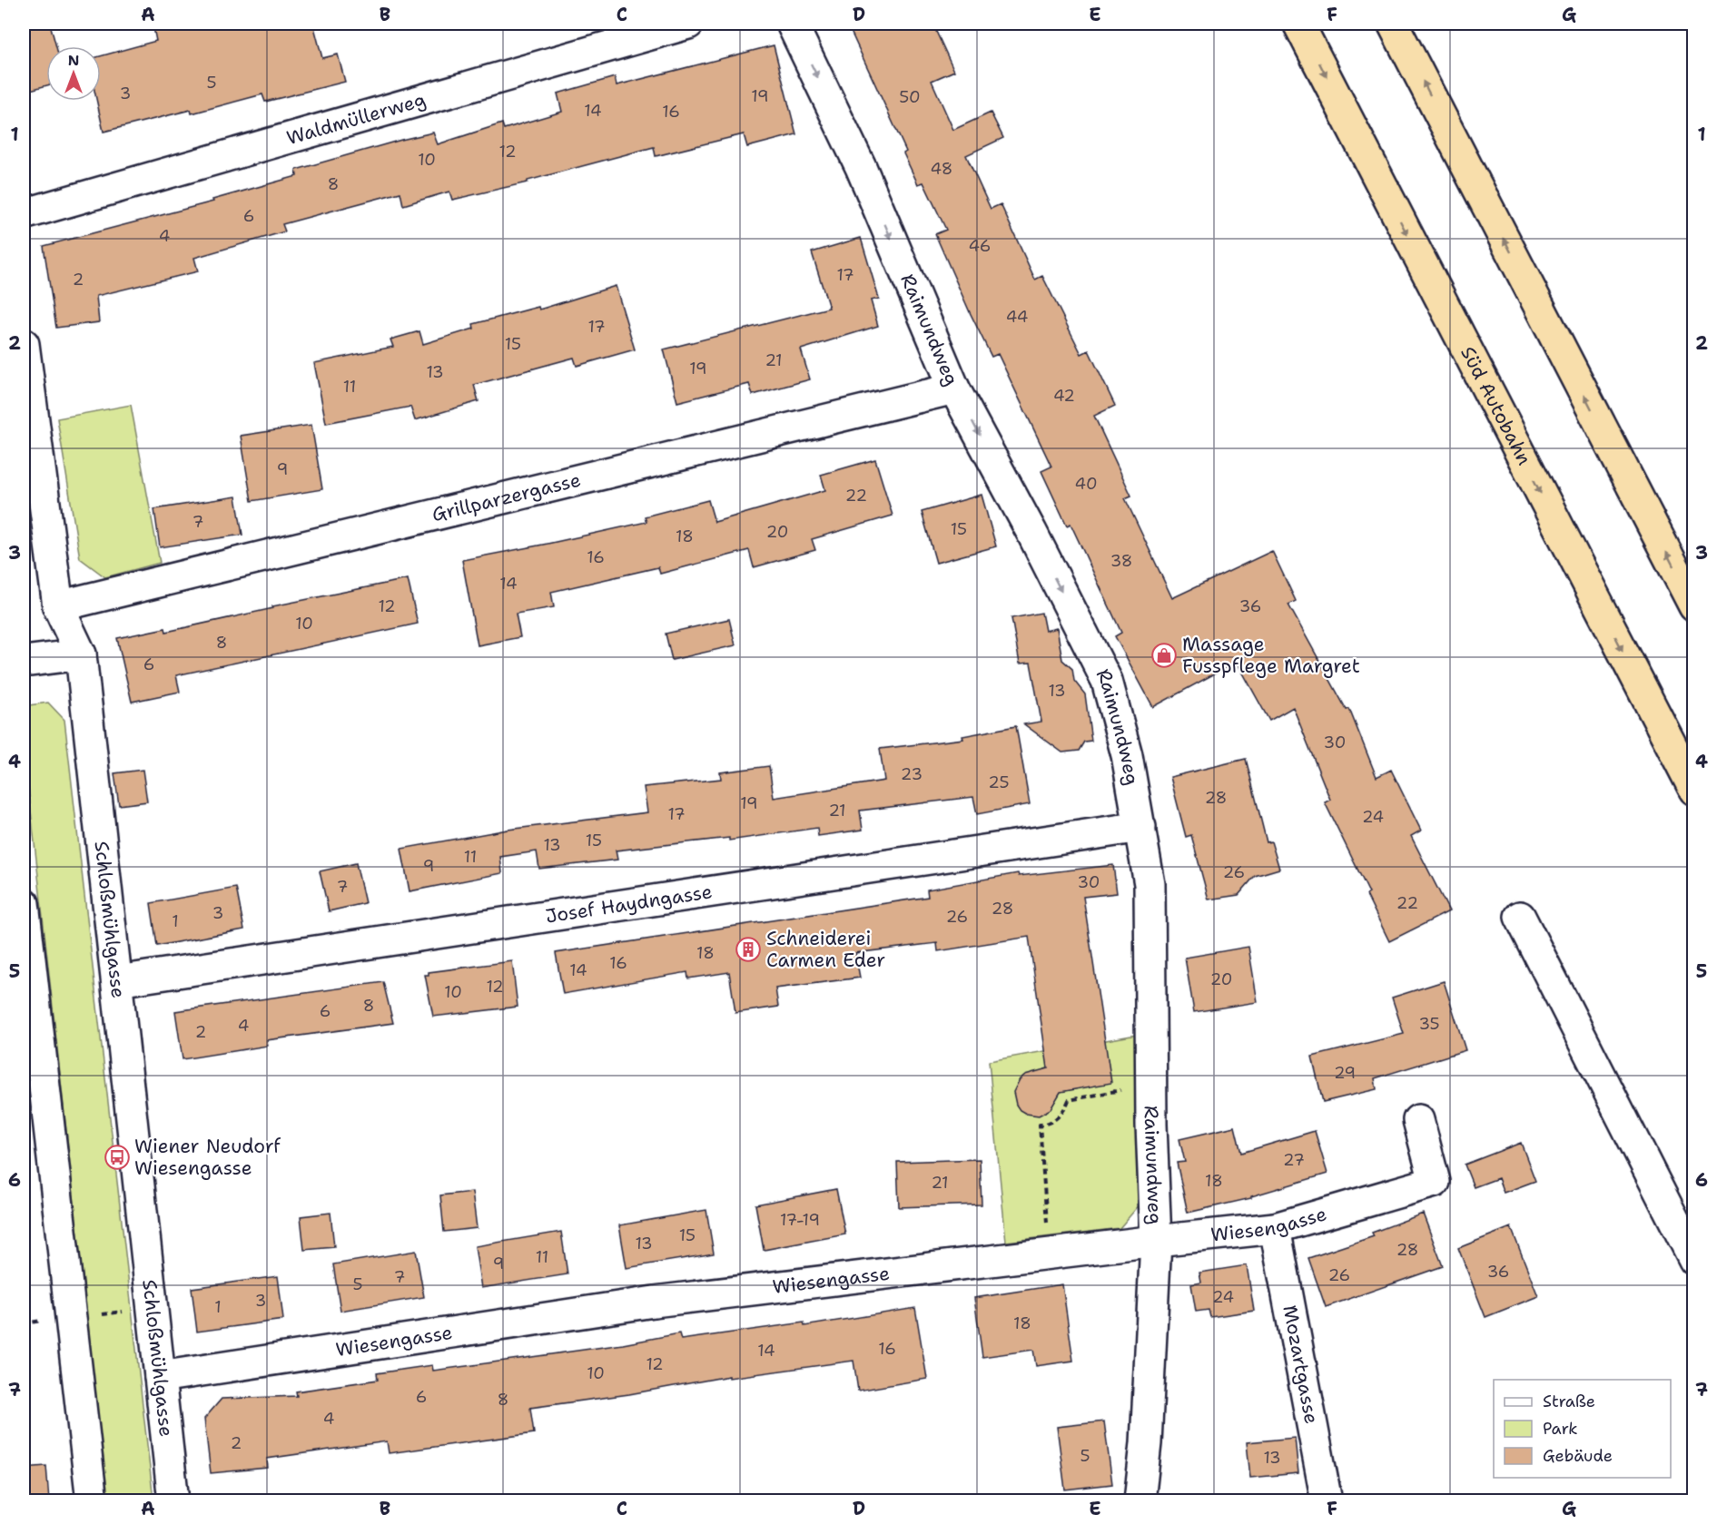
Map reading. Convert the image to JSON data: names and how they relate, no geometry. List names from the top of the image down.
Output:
{
  "streets": {
    "highway": ["Süd Autobahn"],
    "street": [
      "Waldmüllerweg",
      "Raimundweg",
      "Grillparzergasse",
      "Josef Haydngasse",
      "Schloßmühlgasse",
      "Wiesengasse",
      "Mozartgasse"
    ]
  },
  "crossings": [
    ["Raimundweg", "Grillparzergasse"],
    ["Raimundweg", "Josef Haydngasse"],
    ["Raimundweg", "Wiesengasse"],
    ["Grillparzergasse", "Schloßmühlgasse"],
    ["Josef Haydngasse", "Schloßmühlgasse"],
    ["Schloßmühlgasse", "Wiesengasse"],
    ["Wiesengasse", "Mozartgasse"]
  ],
  "one_way": ["Raimundweg"],
  "places": {
    "shop": ["Massage Fusspflege Margret"],
    "building": ["Schneiderei Carmen Eder"],
    "bus stop": ["Wiener Neudorf Wiesengasse"]
  },
  "house_numbers": [
    "5",
    "3",
    "19",
    "50",
    "14",
    "16",
    "12",
    "10",
    "48",
    "8",
    "6",
    "4",
    "46",
    "17",
    "2",
    "44",
    "17",
    "15",
    "21",
    "19",
    "13",
    "11",
    "42",
    "9",
    "40",
    "22",
    "7",
    "15",
    "20",
    "18",
    "16",
    "38",
    "14",
    "12",
    "36",
    "10",
    "8",
    "6",
    "13",
    "30",
    "23",
    "25",
    "28",
    "19",
    "21",
    "17",
    "24",
    "15",
    "13",
    "11",
    "9",
    "26",
    "30",
    "7",
    "22",
    "28",
    "3",
    "26",
    "1",
    "18",
    "16",
    "14",
    "20",
    "12",
    "10",
    "8",
    "6",
    "35",
    "4",
    "2",
    "29",
    "27",
    "18",
    "21",
    "17-19",
    "15",
    "13",
    "28",
    "11",
    "9",
    "36",
    "26",
    "7",
    "5",
    "24",
    "3",
    "1",
    "18",
    "16",
    "14",
    "12",
    "10",
    "6",
    "8",
    "4",
    "2",
    "5",
    "13"
  ],
  "legend": ["Straße", "Park", "Gebäude"],
  "north": "top",
  "grid": {
    "columns": [
      "A",
      "B",
      "C",
      "D",
      "E",
      "F",
      "G"
    ],
    "rows": [
      "1",
      "2",
      "3",
      "4",
      "5",
      "6",
      "7"
    ]
  }
}
